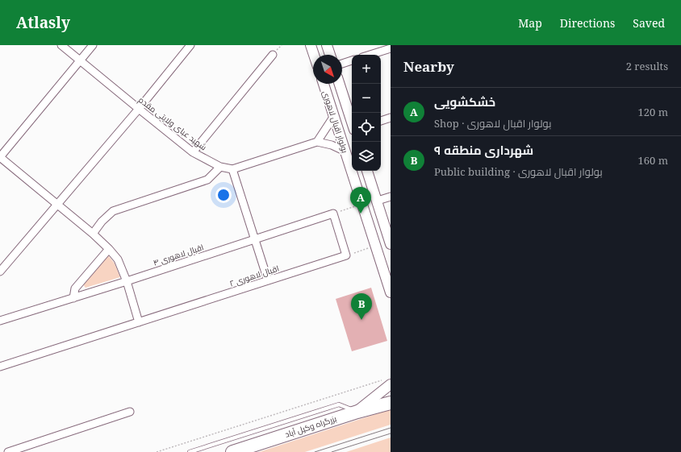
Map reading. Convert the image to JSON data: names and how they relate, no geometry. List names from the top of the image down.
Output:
{
  "streets": {
    "highway": ["بزرگراه وکیل آباد"],
    "main road": ["بولوار اقبال لاهوری"],
    "street": ["شهید عبای ولایتی مقدم", "اقبال لاهوری ۴", "اقبال لاهوری ۲"]
  },
  "north": "bottom right",
  "page": {
    "header": "Atlasly",
    "nav": ["Map", "Directions", "Saved"],
    "heading": ["Nearby", "2 results"],
    "map_buttons": ["+", "−"],
    "list": [
      {
        "mark": "A",
        "name": "خشکشویی",
        "note": "Shop · بولوار اقبال لاهوری",
        "value": "120 m"
      },
      {
        "mark": "B",
        "name": "شهرداری منطقه ۹",
        "note": "Public building · بولوار اقبال لاهوری",
        "value": "160 m"
      }
    ],
    "pins": ["A", "B"]
  }
}
